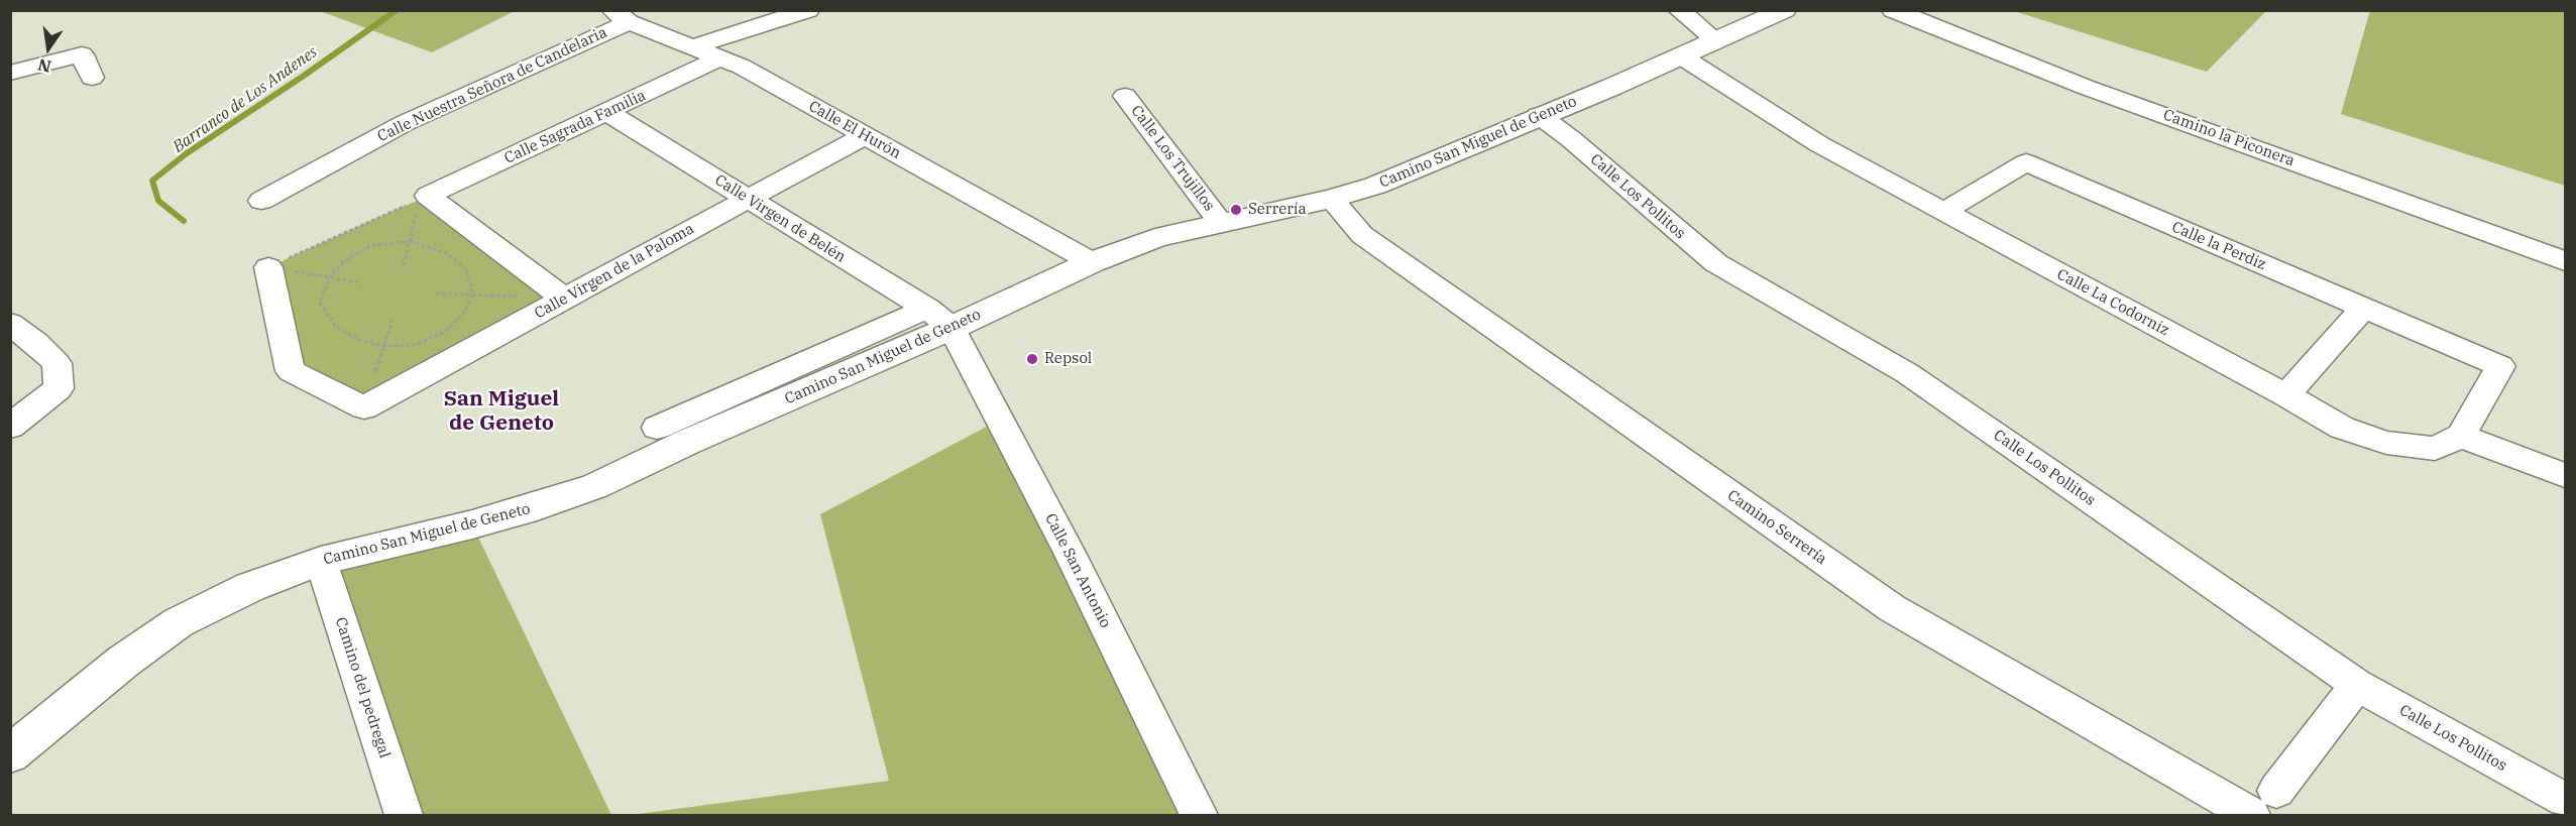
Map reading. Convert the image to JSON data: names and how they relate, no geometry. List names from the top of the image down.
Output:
{
  "streets": {
    "main road": ["Camino San Miguel de Geneto"],
    "street": [
      "Calle Nuestra Señora de Candelaria",
      "Calle Sagrada Familia",
      "Calle El Hurón",
      "Camino la Piconera",
      "Calle Los Trujillos",
      "Calle Los Pollitos",
      "Calle Virgen de Belén",
      "Calle la Perdiz",
      "Calle Virgen de la Paloma",
      "Calle La Codorniz",
      "Camino Serrería",
      "Calle San Antonio",
      "Camino del pedregal"
    ]
  },
  "crossings": [
    ["Calle Nuestra Señora de Candelaria", "Calle El Hurón"],
    ["Calle Sagrada Familia", "Calle El Hurón"],
    ["Calle Sagrada Familia", "Calle Virgen de Belén"],
    ["Calle El Hurón", "Camino San Miguel de Geneto"],
    ["Calle El Hurón", "Calle Virgen de la Paloma"],
    ["Camino San Miguel de Geneto", "Calle Los Trujillos"],
    ["Camino San Miguel de Geneto", "Calle Los Pollitos"],
    ["Camino San Miguel de Geneto", "Calle Virgen de Belén"],
    ["Camino San Miguel de Geneto", "Calle La Codorniz"],
    ["Camino San Miguel de Geneto", "Camino Serrería"],
    ["Camino San Miguel de Geneto", "Calle San Antonio"],
    ["Camino San Miguel de Geneto", "Camino del pedregal"],
    ["Calle Virgen de Belén", "Calle Virgen de la Paloma"],
    ["Calle Virgen de Belén", "Calle San Antonio"],
    ["Calle la Perdiz", "Calle La Codorniz"]
  ],
  "districts": ["San Miguel de Geneto"],
  "water": ["Barranco de Los Andenes"],
  "places": ["Serrería", "Repsol"],
  "north": "bottom"
}
